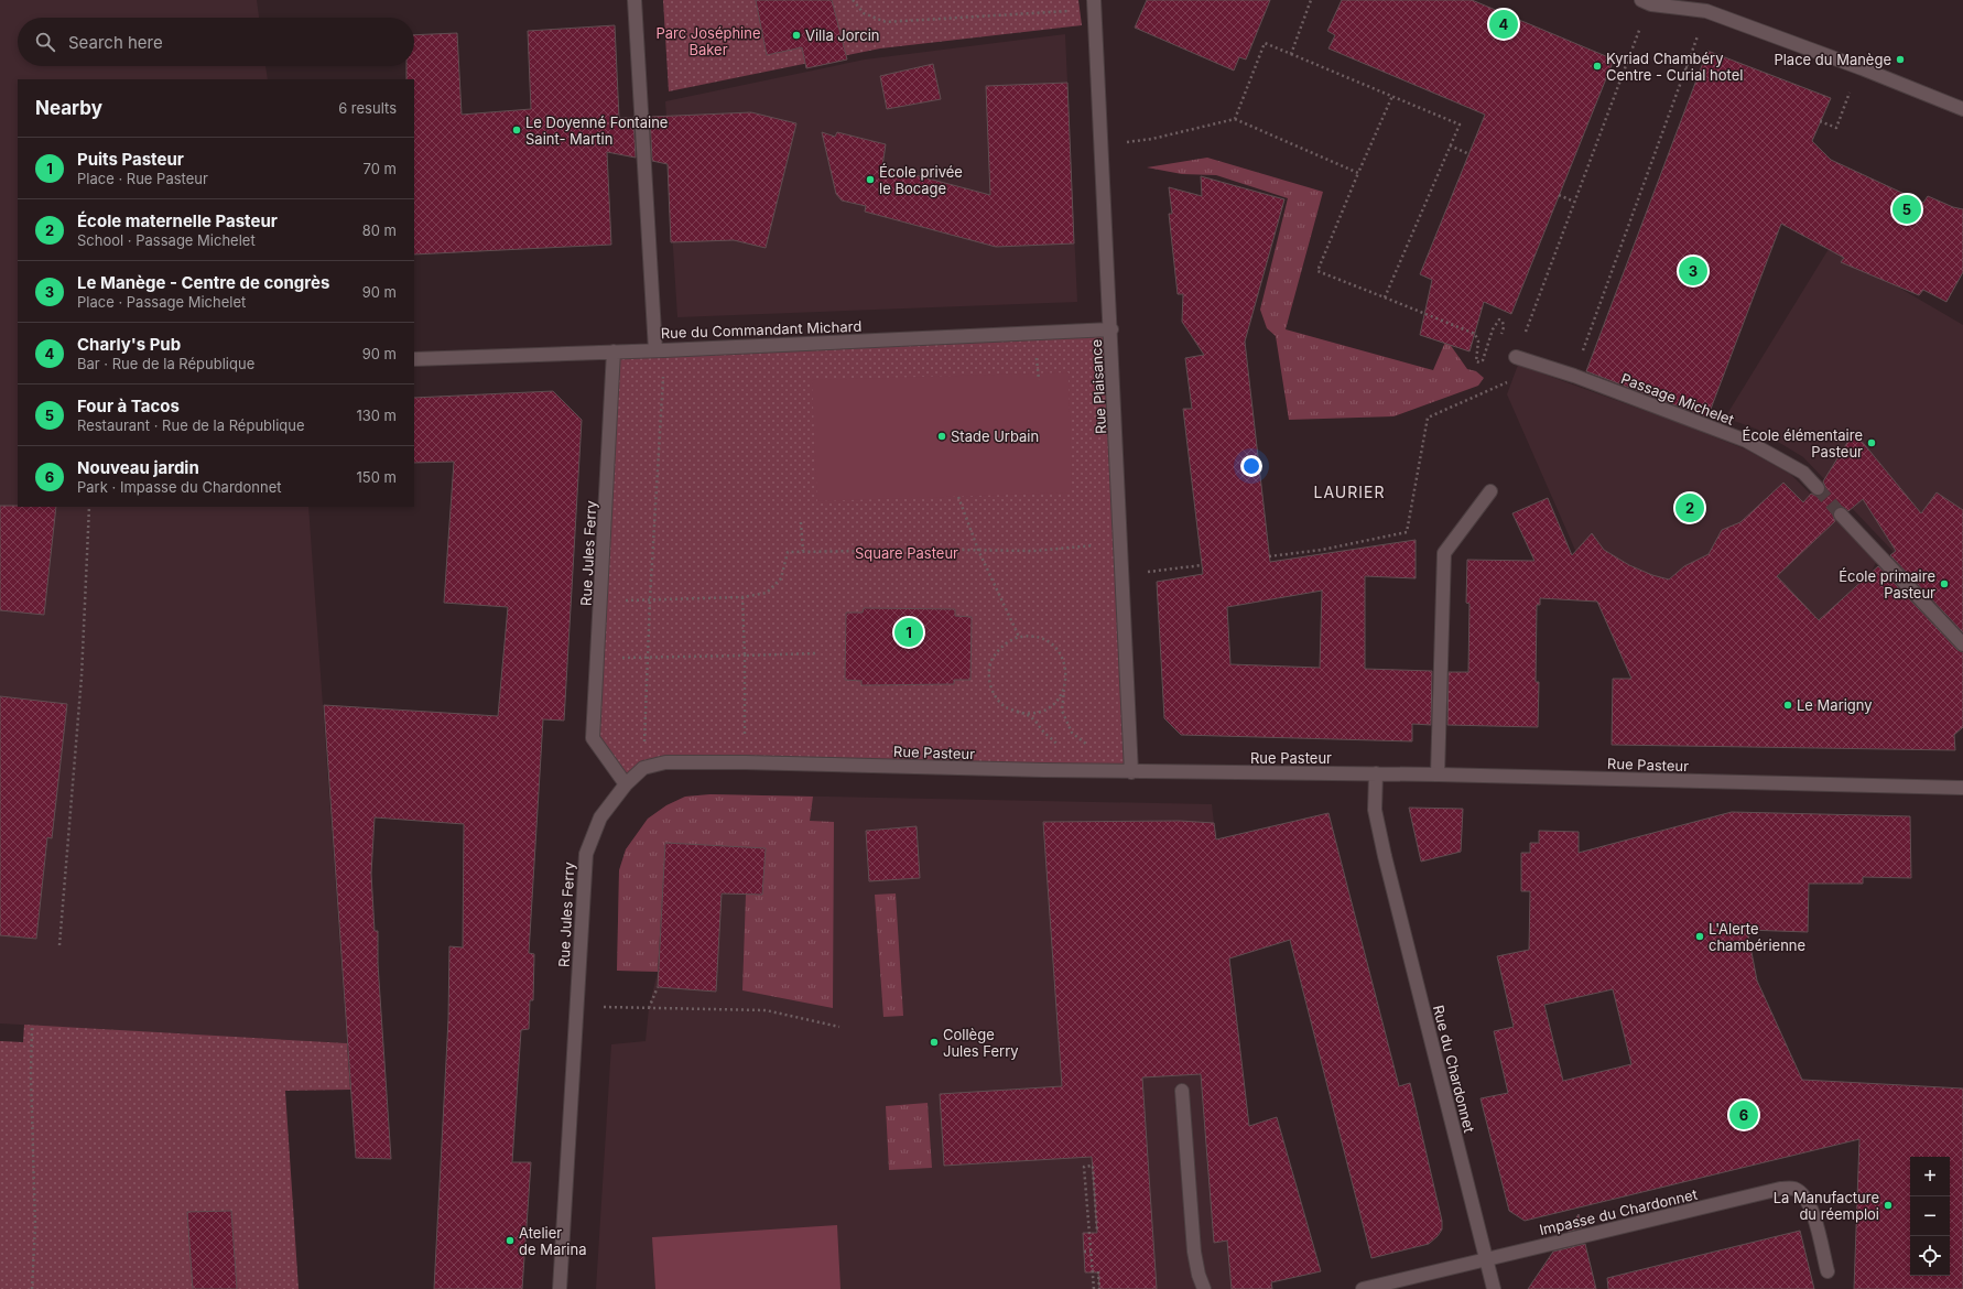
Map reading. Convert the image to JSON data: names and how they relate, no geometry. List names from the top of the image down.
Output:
{
  "streets": {
    "street": [
      "Rue du Commandant Michard",
      "Rue Plaisance",
      "Passage Michelet",
      "Rue Jules Ferry",
      "Rue Pasteur",
      "Rue du Chardonnet",
      "Impasse du Chardonnet"
    ]
  },
  "crossings": [
    ["Rue du Commandant Michard", "Rue Plaisance"],
    ["Rue du Commandant Michard", "Rue Jules Ferry"],
    ["Rue Plaisance", "Rue Pasteur"],
    ["Rue Jules Ferry", "Rue Pasteur"],
    ["Rue Pasteur", "Rue du Chardonnet"],
    ["Rue du Chardonnet", "Impasse du Chardonnet"]
  ],
  "districts": ["LAURIER"],
  "parks": ["Parc Joséphine Baker", "Square Pasteur"],
  "places": [
    "Villa Jorcin",
    "Place du Manège",
    "Kyriad Chambéry Centre - Curial hotel",
    "Le Doyenné Fontaine Saint- Martin",
    "École privée le Bocage",
    "Stade Urbain",
    "École élémentaire Pasteur",
    "École primaire Pasteur",
    "Le Marigny",
    "L'Alerte chambérienne",
    "Collège Jules Ferry",
    "La Manufacture du réemploi",
    "Atelier de Marina"
  ],
  "page": {
    "pins": [
      "4",
      "5",
      "3",
      "2",
      "1",
      "6"
    ],
    "search": "Search here",
    "heading": ["Nearby", "6 results"],
    "list": [
      {
        "mark": "1",
        "name": "Puits Pasteur",
        "note": "Place · Rue Pasteur",
        "value": "70 m"
      },
      {
        "mark": "2",
        "name": "École maternelle Pasteur",
        "note": "School · Passage Michelet",
        "value": "80 m"
      },
      {
        "mark": "3",
        "name": "Le Manège - Centre de congrès",
        "note": "Place · Passage Michelet",
        "value": "90 m"
      },
      {
        "mark": "4",
        "name": "Charly's Pub",
        "note": "Bar · Rue de la République",
        "value": "90 m"
      },
      {
        "mark": "5",
        "name": "Four à Tacos",
        "note": "Restaurant · Rue de la République",
        "value": "130 m"
      },
      {
        "mark": "6",
        "name": "Nouveau jardin",
        "note": "Park · Impasse du Chardonnet",
        "value": "150 m"
      }
    ],
    "map_buttons": ["+", "−"]
  }
}
